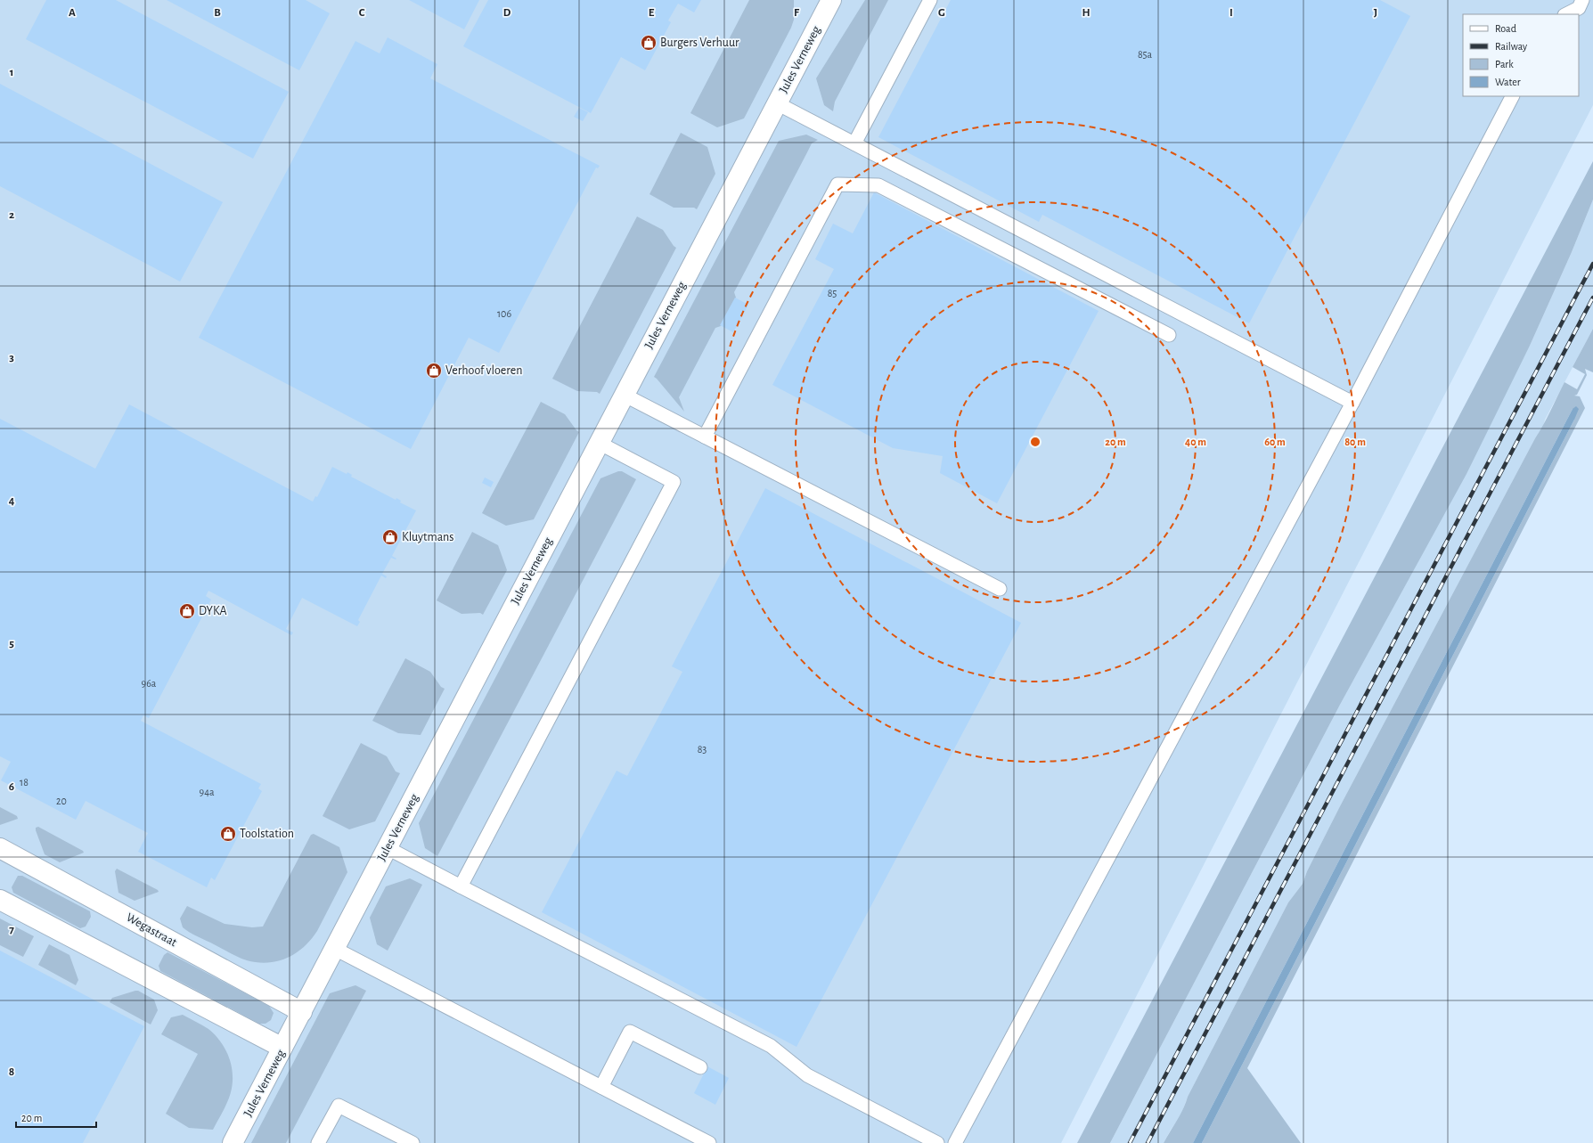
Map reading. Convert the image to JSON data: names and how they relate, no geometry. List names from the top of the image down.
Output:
{
  "streets": {
    "street": ["Jules Verneweg", "Wegastraat"]
  },
  "crossings": [
    ["Jules Verneweg", "Wegastraat"]
  ],
  "places": {
    "shop": [
      "Burgers Verhuur",
      "Verhoof vloeren",
      "Kluytmans",
      "DYKA",
      "Toolstation"
    ]
  },
  "house_numbers": [
    "85a",
    "85",
    "106",
    "96a",
    "83",
    "18",
    "94a",
    "20"
  ],
  "legend": [
    "Road",
    "Railway",
    "Park",
    "Water"
  ],
  "scale_bar": "20 m",
  "grid": {
    "columns": [
      "A",
      "B",
      "C",
      "D",
      "E",
      "F",
      "G",
      "H",
      "I",
      "J"
    ],
    "rows": [
      "1",
      "2",
      "3",
      "4",
      "5",
      "6",
      "7",
      "8"
    ]
  },
  "rings": [
    "20 m",
    "40 m",
    "60 m",
    "80 m"
  ]
}
